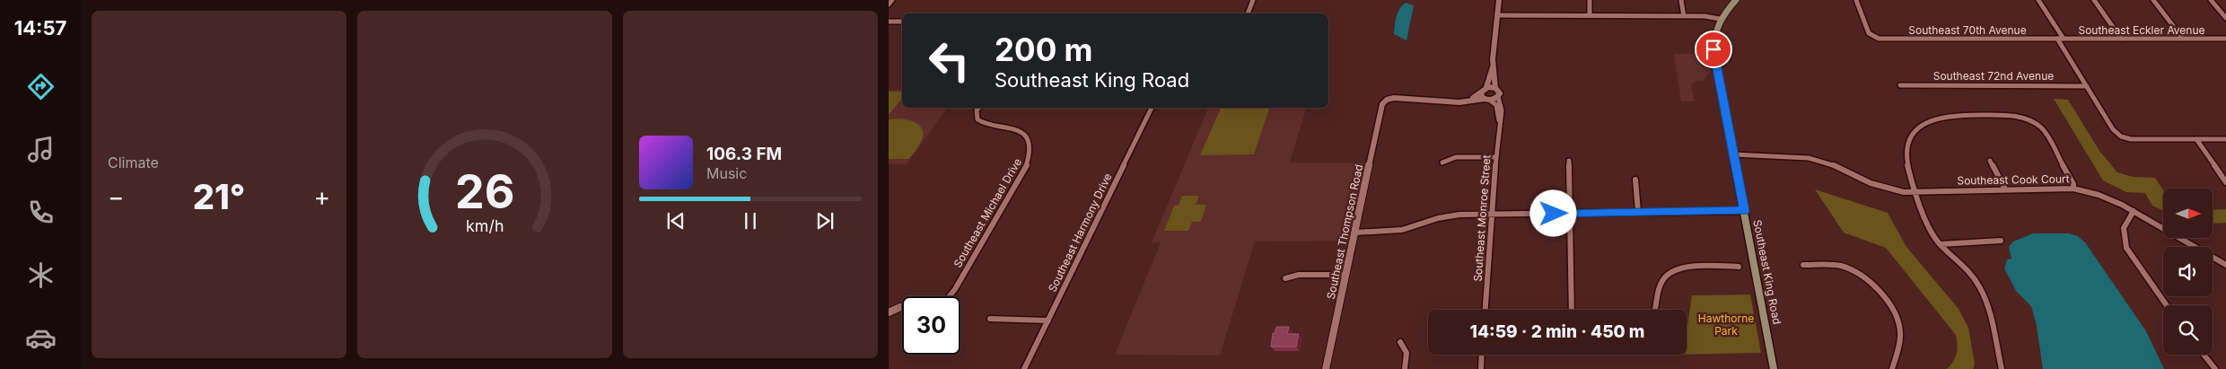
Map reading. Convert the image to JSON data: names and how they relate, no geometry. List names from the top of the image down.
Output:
{
  "streets": {
    "main road": ["Southeast King Road"],
    "street": [
      "Southeast 70th Avenue",
      "Southeast Eckler Avenue",
      "Southeast 72nd Avenue",
      "Southeast Cook Court",
      "Southeast Michael Drive",
      "Southeast Monroe Street",
      "Southeast Thompson Road",
      "Southeast Harmony Drive"
    ]
  },
  "crossings": [
    ["Southeast 70th Avenue", "Southeast Eckler Avenue"],
    ["Southeast Cook Court", "Southeast King Road"]
  ],
  "parks": ["Hawthorne Park"],
  "north": "right",
  "page": {
    "tabs": "14:57",
    "tile": "Climate",
    "turn": ["200 m", "Southeast King Road"],
    "song": ["106.3 FM", "Music"],
    "heat": ["−", "21°", "+"],
    "limit": "30",
    "trip": "14:59 · 2 min · 450 m",
    "gauge": ["26", "km/h"]
  }
}
